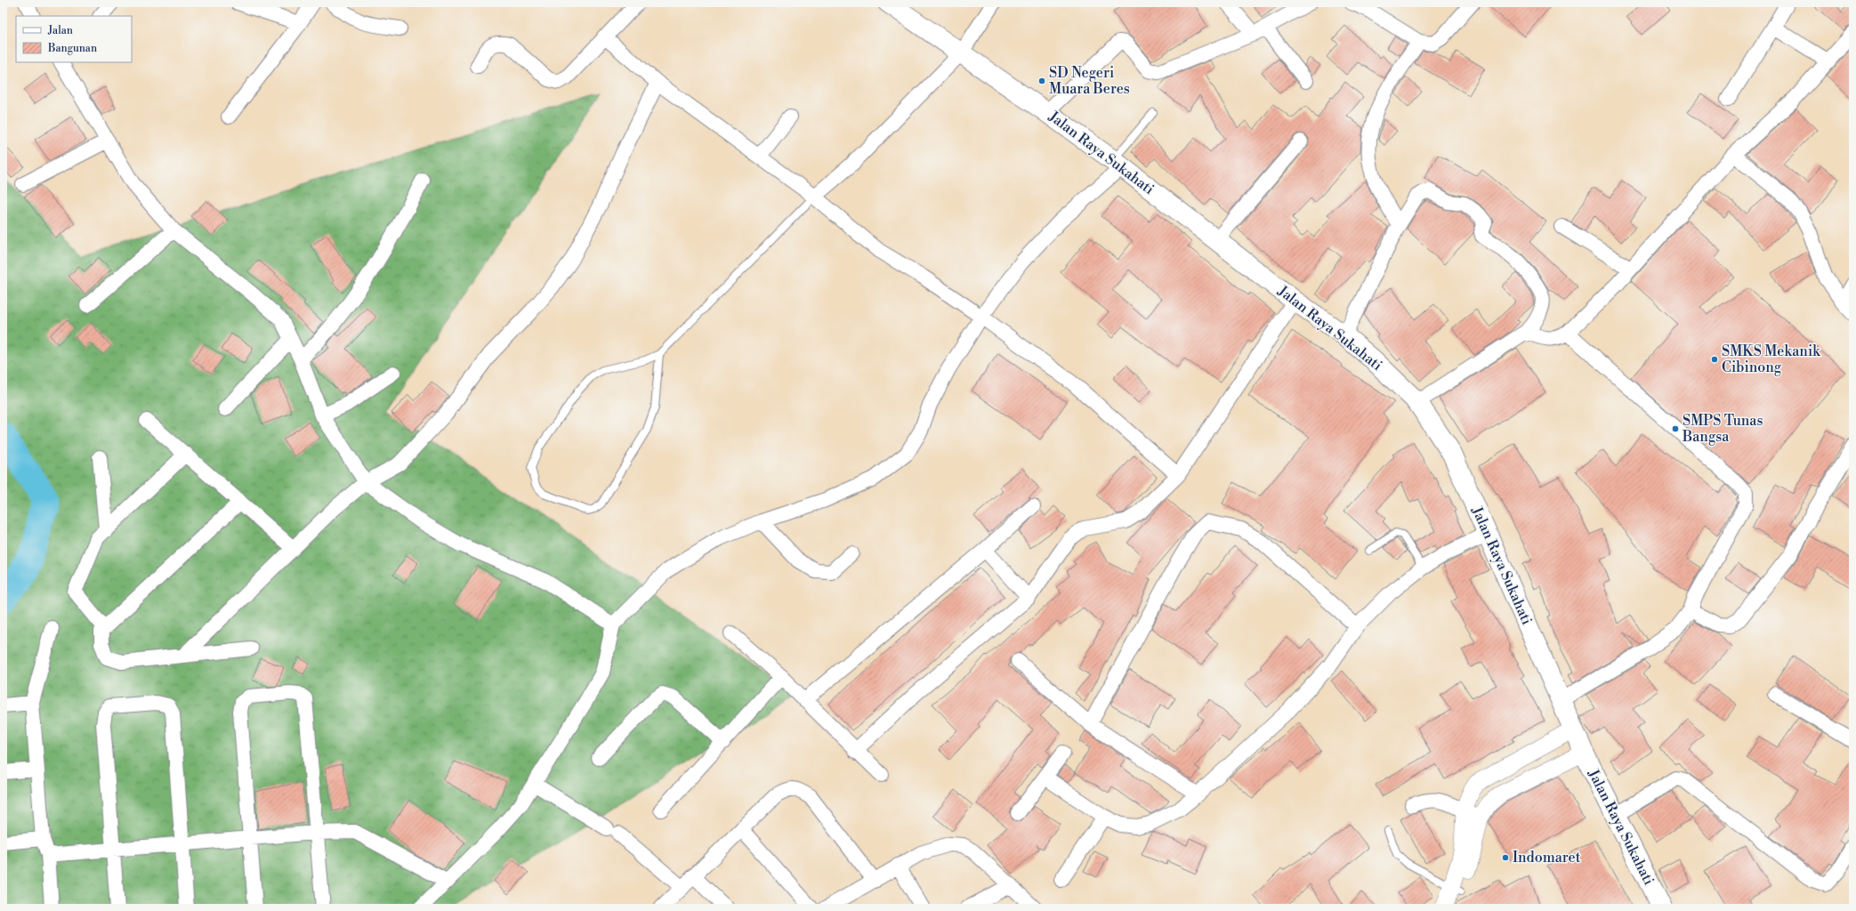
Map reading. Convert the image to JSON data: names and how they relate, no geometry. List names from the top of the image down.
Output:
{
  "streets": {
    "main road": ["Jalan Raya Sukahati"]
  },
  "places": [
    "SD Negeri Muara Beres",
    "SMKS Mekanik Cibinong",
    "SMPS Tunas Bangsa",
    "Indomaret"
  ],
  "legend": ["Jalan", "Bangunan"]
}
